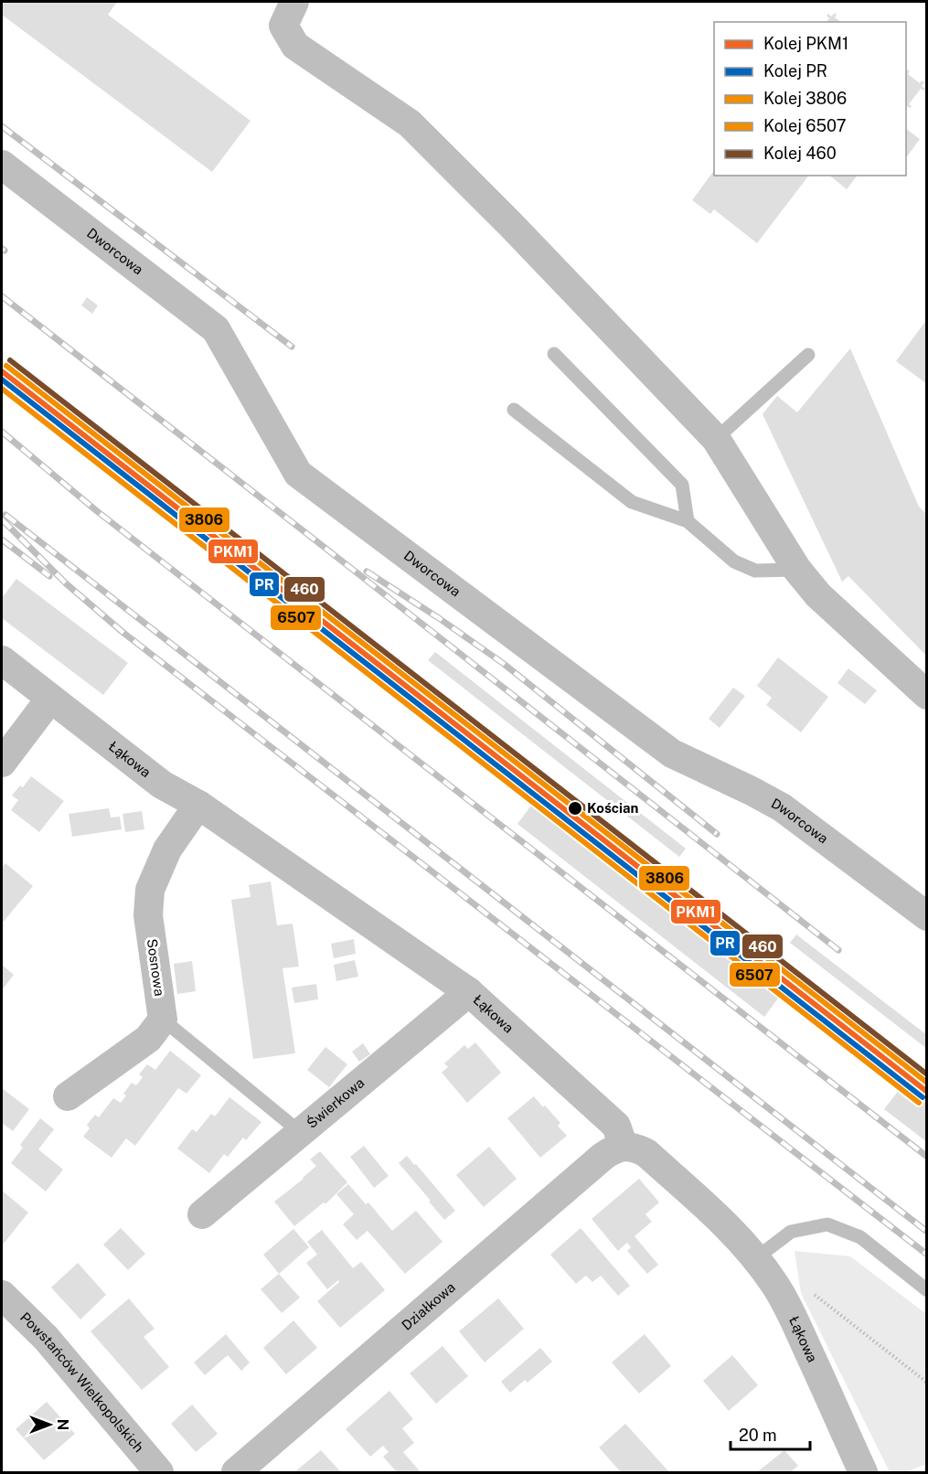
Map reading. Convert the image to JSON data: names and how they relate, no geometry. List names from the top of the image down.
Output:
{
  "streets": {
    "street": [
      "Dworcowa",
      "Łąkowa",
      "Sosnowa",
      "Świerkowa",
      "Działkowa",
      "Powstańców Wielkopolskich"
    ]
  },
  "crossings": [
    ["Łąkowa", "Sosnowa"],
    ["Łąkowa", "Świerkowa"],
    ["Łąkowa", "Działkowa"]
  ],
  "places": ["Kościan"],
  "lines": [
    "rail line 460",
    "rail line 3806",
    "rail line PKM1",
    "rail line PR",
    "rail line 6507"
  ],
  "legend": [
    "Kolej PKM1",
    "Kolej PR",
    "Kolej 3806",
    "Kolej 6507",
    "Kolej 460"
  ],
  "scale_bar": "20 m",
  "north": "right"
}
